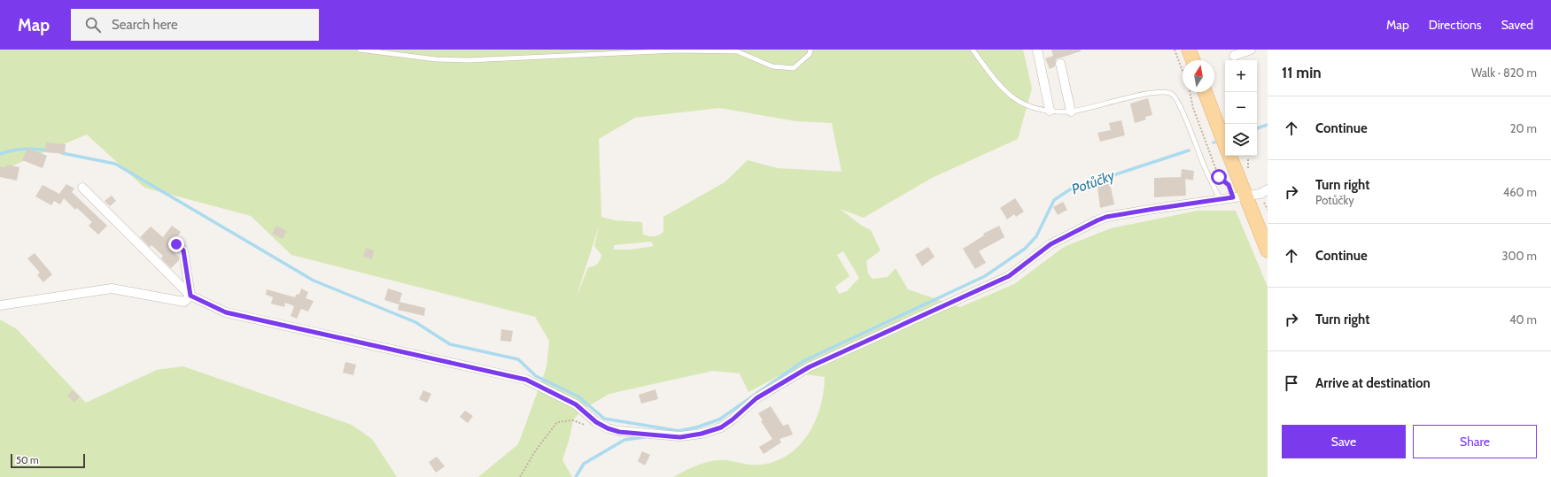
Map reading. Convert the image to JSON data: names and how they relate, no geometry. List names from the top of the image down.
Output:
{
  "water": ["Potůčky"],
  "scale_bar": "50 m",
  "north": "top",
  "page": {
    "header": "Map",
    "search": "Search here",
    "nav": ["Map", "Directions", "Saved"],
    "heading": ["11 min", "Walk · 820 m"],
    "map_buttons": ["+", "−"],
    "list": [
      ["Continue", "20 m"],
      ["Turn right", "Potůčky", "460 m"],
      ["Continue", "300 m"],
      ["Turn right", "40 m"],
      "Arrive at destination"
    ],
    "buttons": ["Save", "Share"],
    "scale": "50 m"
  }
}
